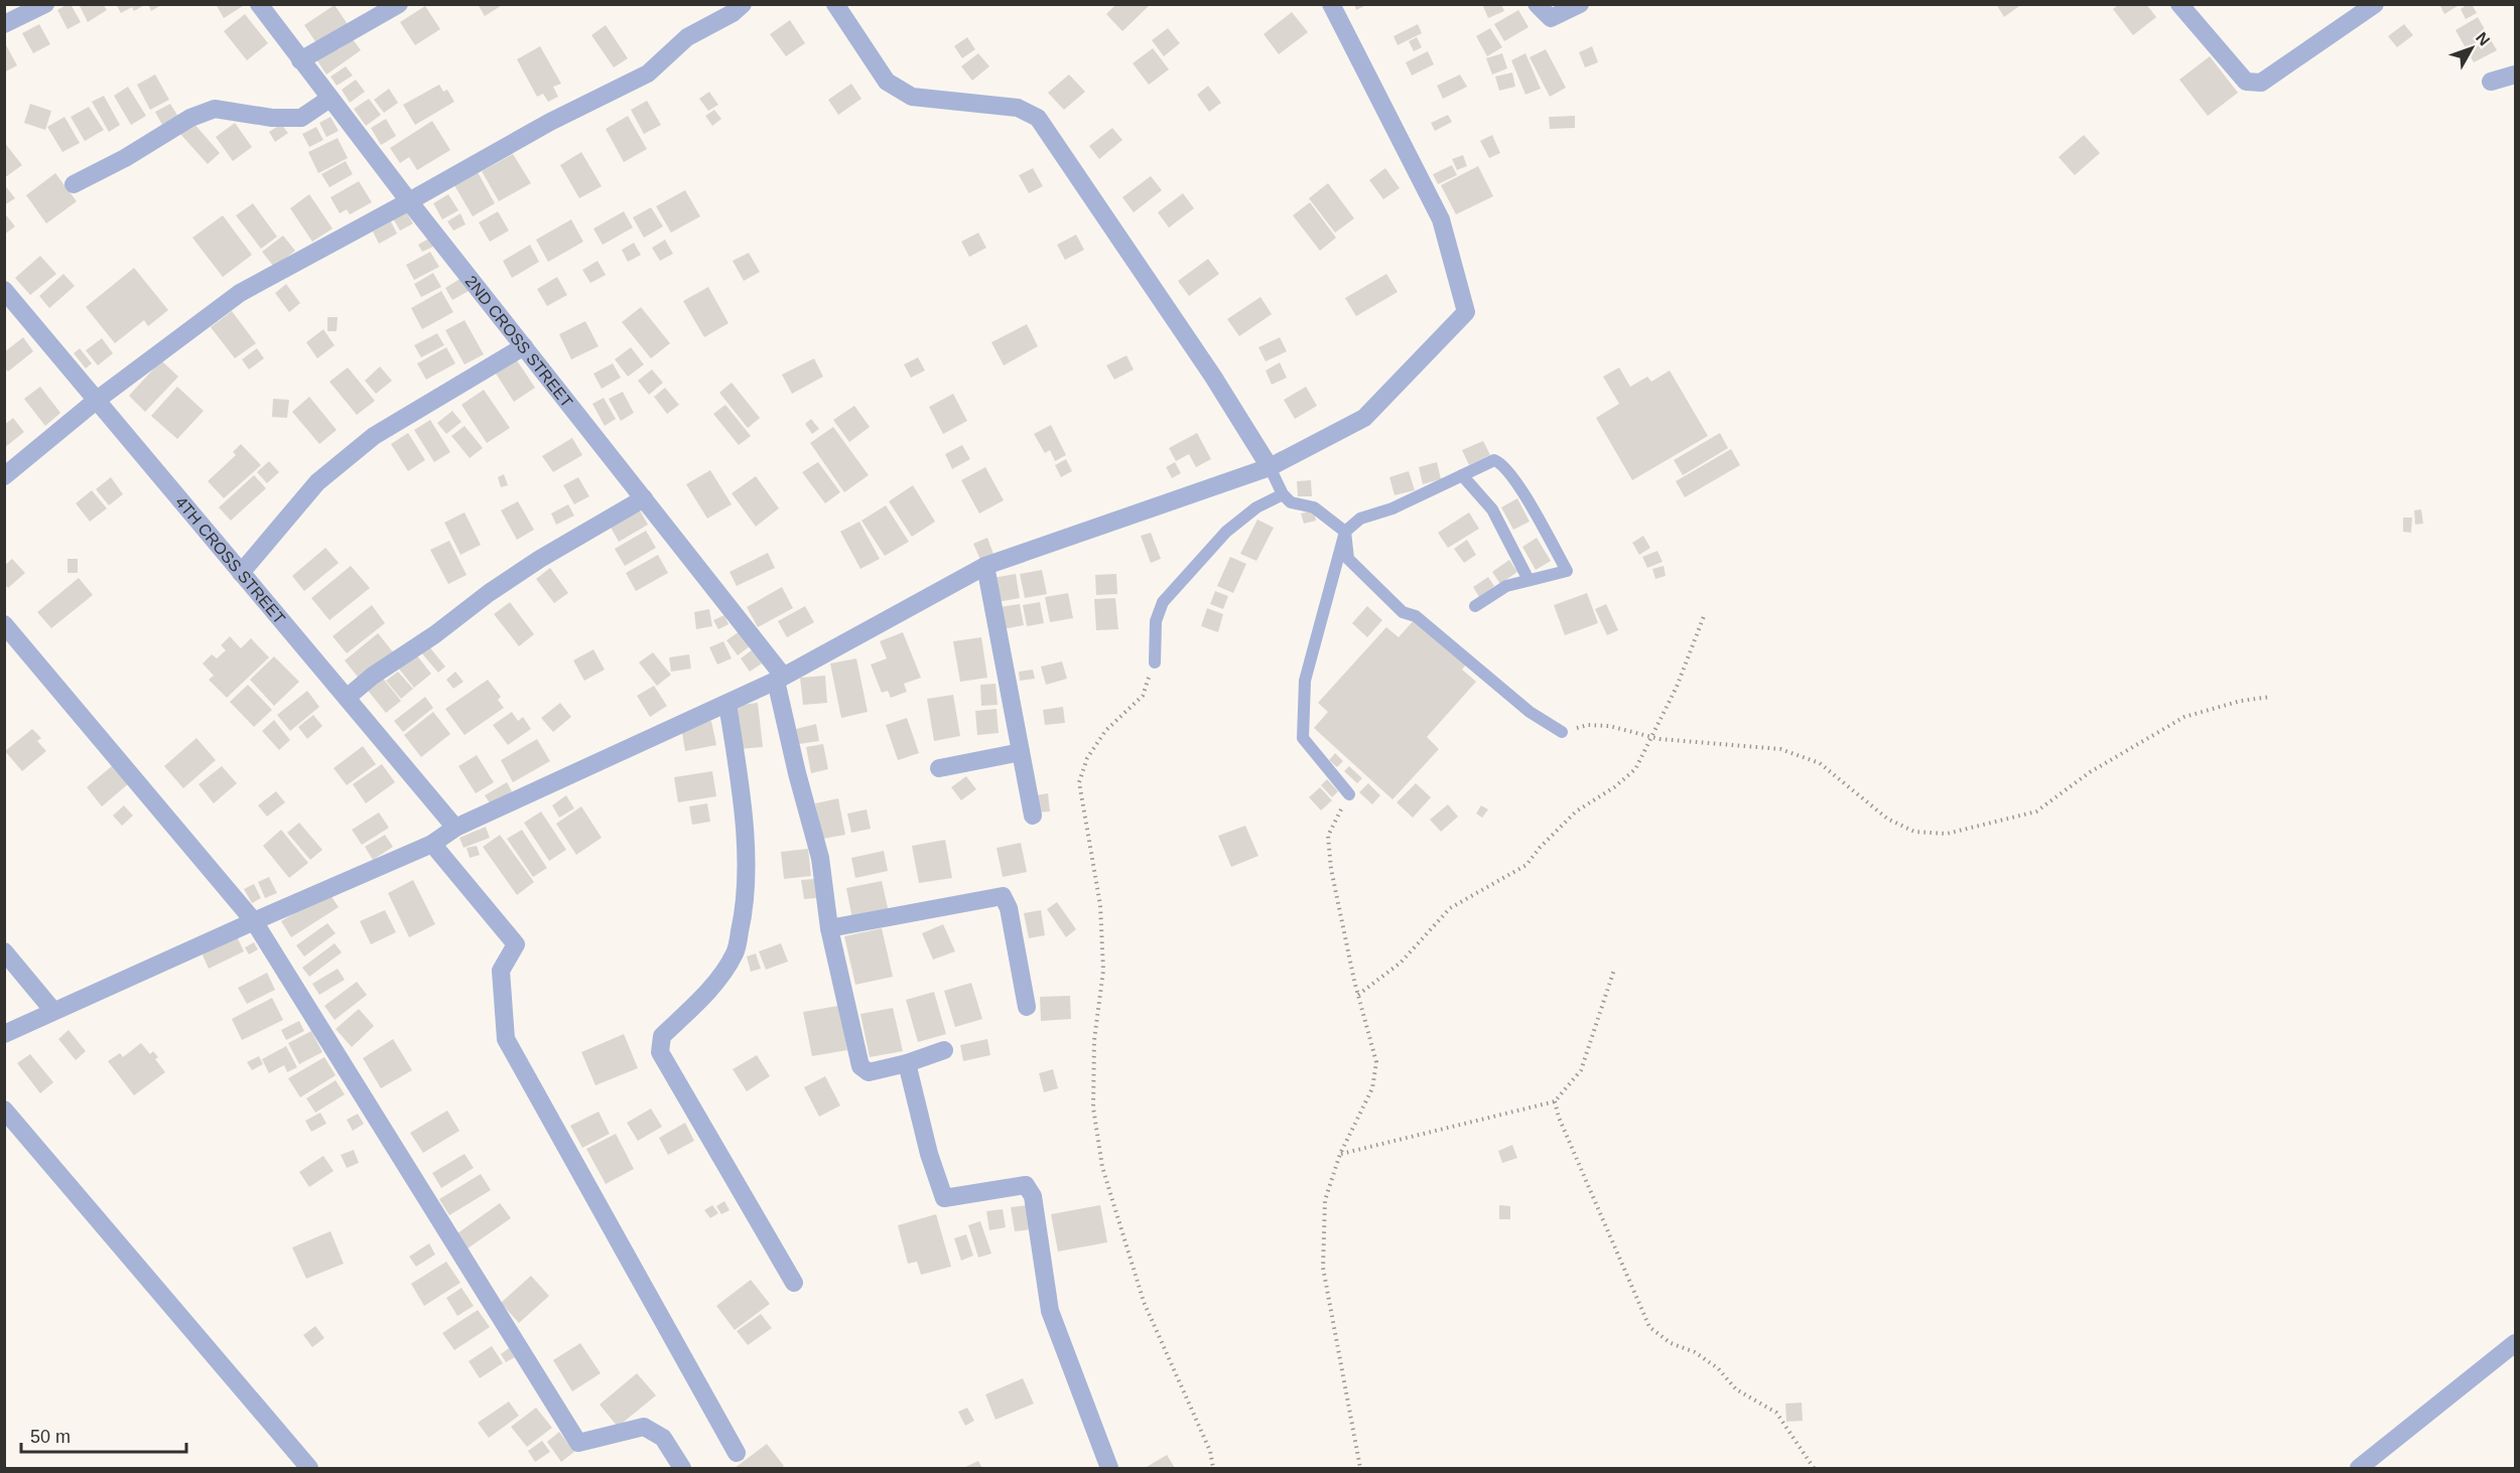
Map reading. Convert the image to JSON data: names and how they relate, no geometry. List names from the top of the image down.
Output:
{
  "streets": {
    "street": ["2ND CROSS STREET", "4TH CROSS STREET"]
  },
  "scale_bar": "50 m",
  "north": "top right"
}
